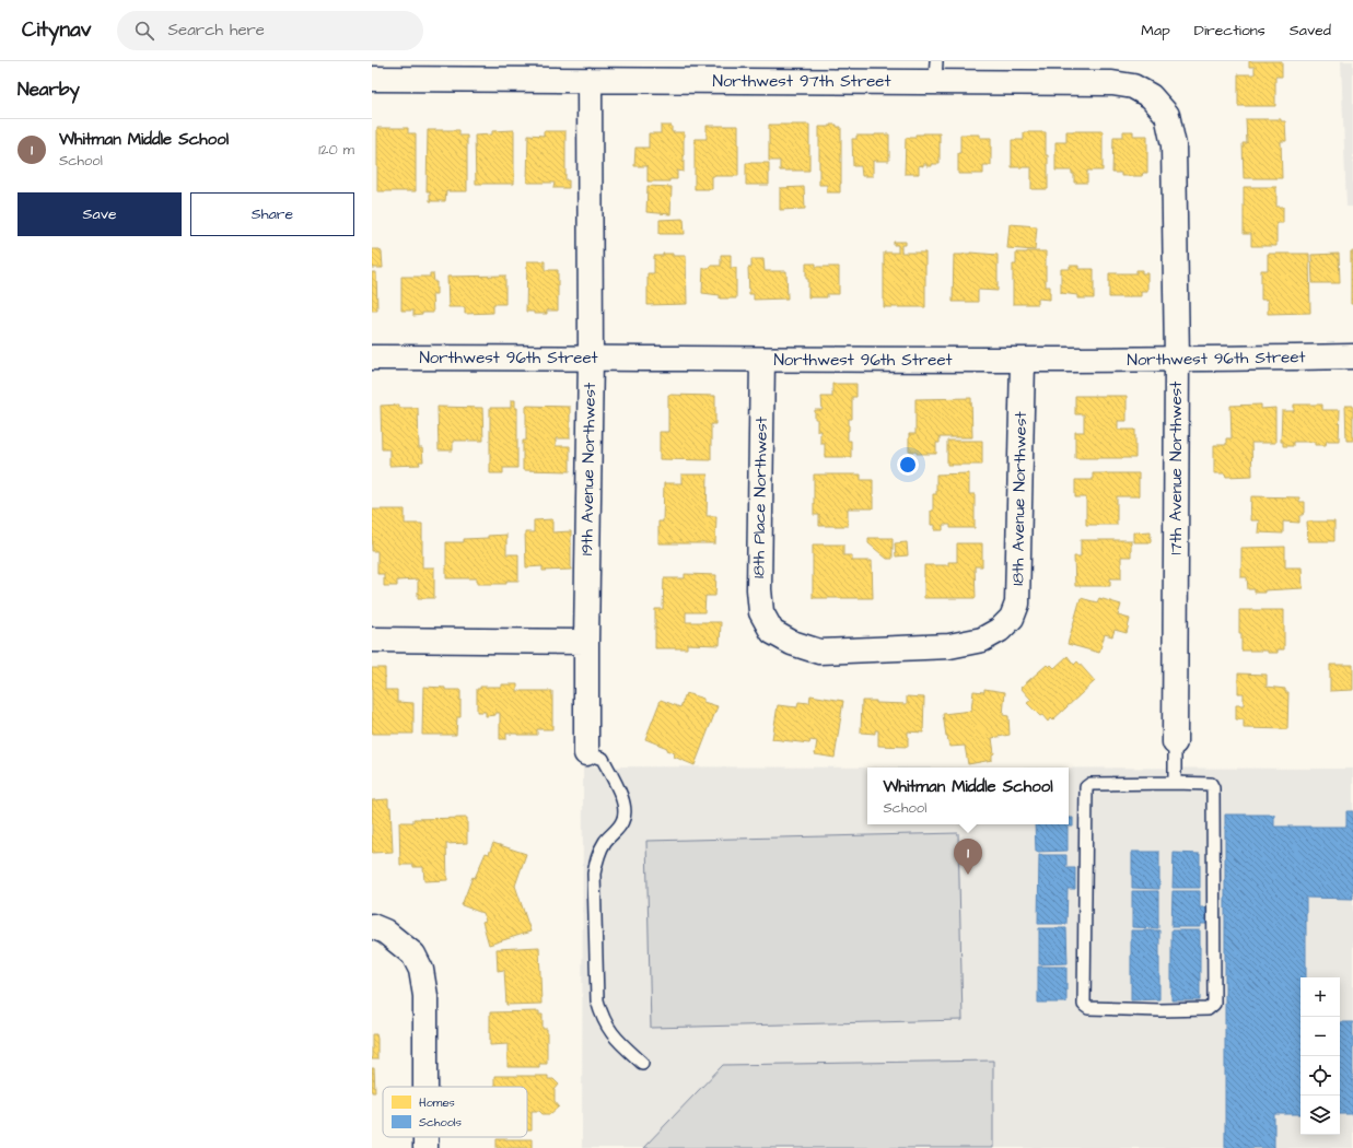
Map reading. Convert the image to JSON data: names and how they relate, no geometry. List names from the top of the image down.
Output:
{
  "streets": {
    "street": [
      "Northwest 97th Street",
      "Northwest 96th Street",
      "17th Avenue Northwest",
      "19th Avenue Northwest",
      "18th Place Northwest",
      "18th Avenue Northwest"
    ]
  },
  "crossings": [
    ["Northwest 97th Street", "17th Avenue Northwest"],
    ["Northwest 97th Street", "19th Avenue Northwest"],
    ["Northwest 96th Street", "17th Avenue Northwest"],
    ["Northwest 96th Street", "19th Avenue Northwest"],
    ["Northwest 96th Street", "18th Place Northwest"],
    ["Northwest 96th Street", "18th Avenue Northwest"],
    ["18th Place Northwest", "18th Avenue Northwest"]
  ],
  "legend": ["Homes", "Schools"],
  "page": {
    "header": "Citynav",
    "search": "Search here",
    "nav": ["Map", "Directions", "Saved"],
    "heading": "Nearby",
    "list": [
      {
        "mark": "1",
        "name": "Whitman Middle School",
        "note": "School",
        "value": "120 m"
      }
    ],
    "buttons": ["Save", "Share"],
    "popup": ["Whitman Middle School", "School"],
    "pins": "1",
    "map_buttons": ["+", "−"]
  }
}
